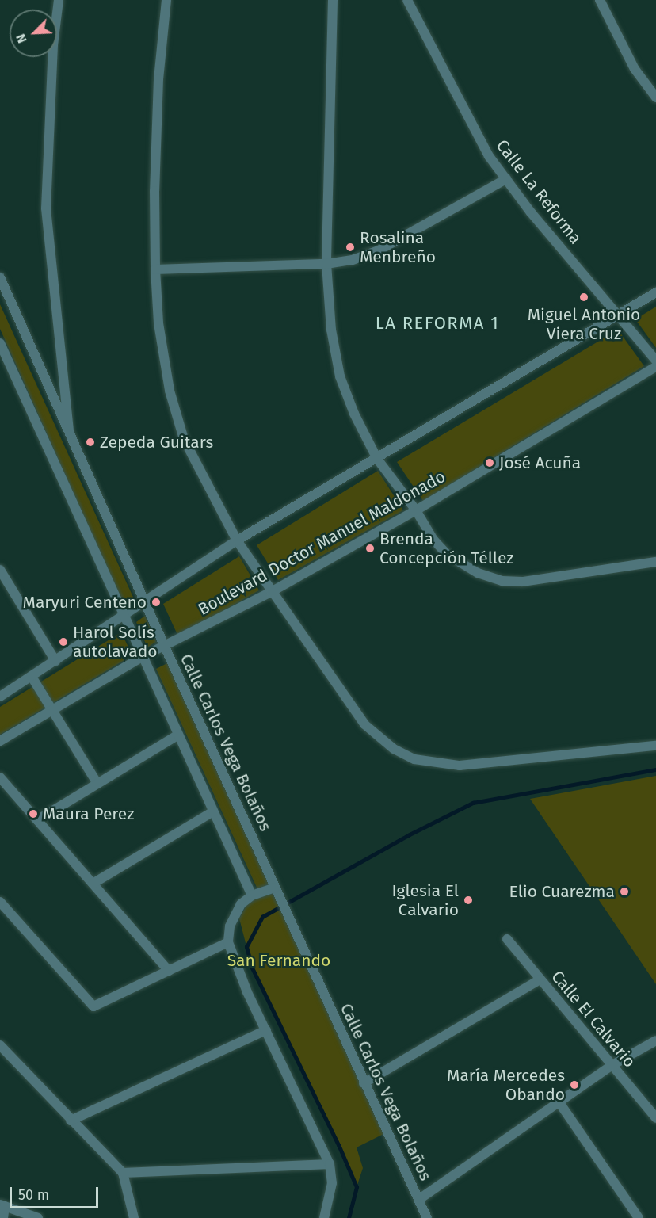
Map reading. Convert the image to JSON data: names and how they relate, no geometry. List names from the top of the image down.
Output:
{
  "streets": {
    "street": [
      "Calle La Reforma",
      "Boulevard Doctor Manuel Maldonado",
      "Calle Carlos Vega Bolaños",
      "Calle El Calvario"
    ]
  },
  "crossings": [
    ["Boulevard Doctor Manuel Maldonado", "Calle Carlos Vega Bolaños"]
  ],
  "districts": ["LA REFORMA 1"],
  "parks": ["San Fernando"],
  "places": [
    "Rosalina Menbreño",
    "Miguel Antonio Viera Cruz",
    "Zepeda Guitars",
    "José Acuña",
    "Brenda Concepción Téllez",
    "Maryuri Centeno",
    "Harol Solís autolavado",
    "Maura Perez",
    "Elio Cuarezma",
    "Iglesia El Calvario",
    "María Mercedes Obando"
  ],
  "scale_bar": "50 m",
  "north": "bottom left"
}
